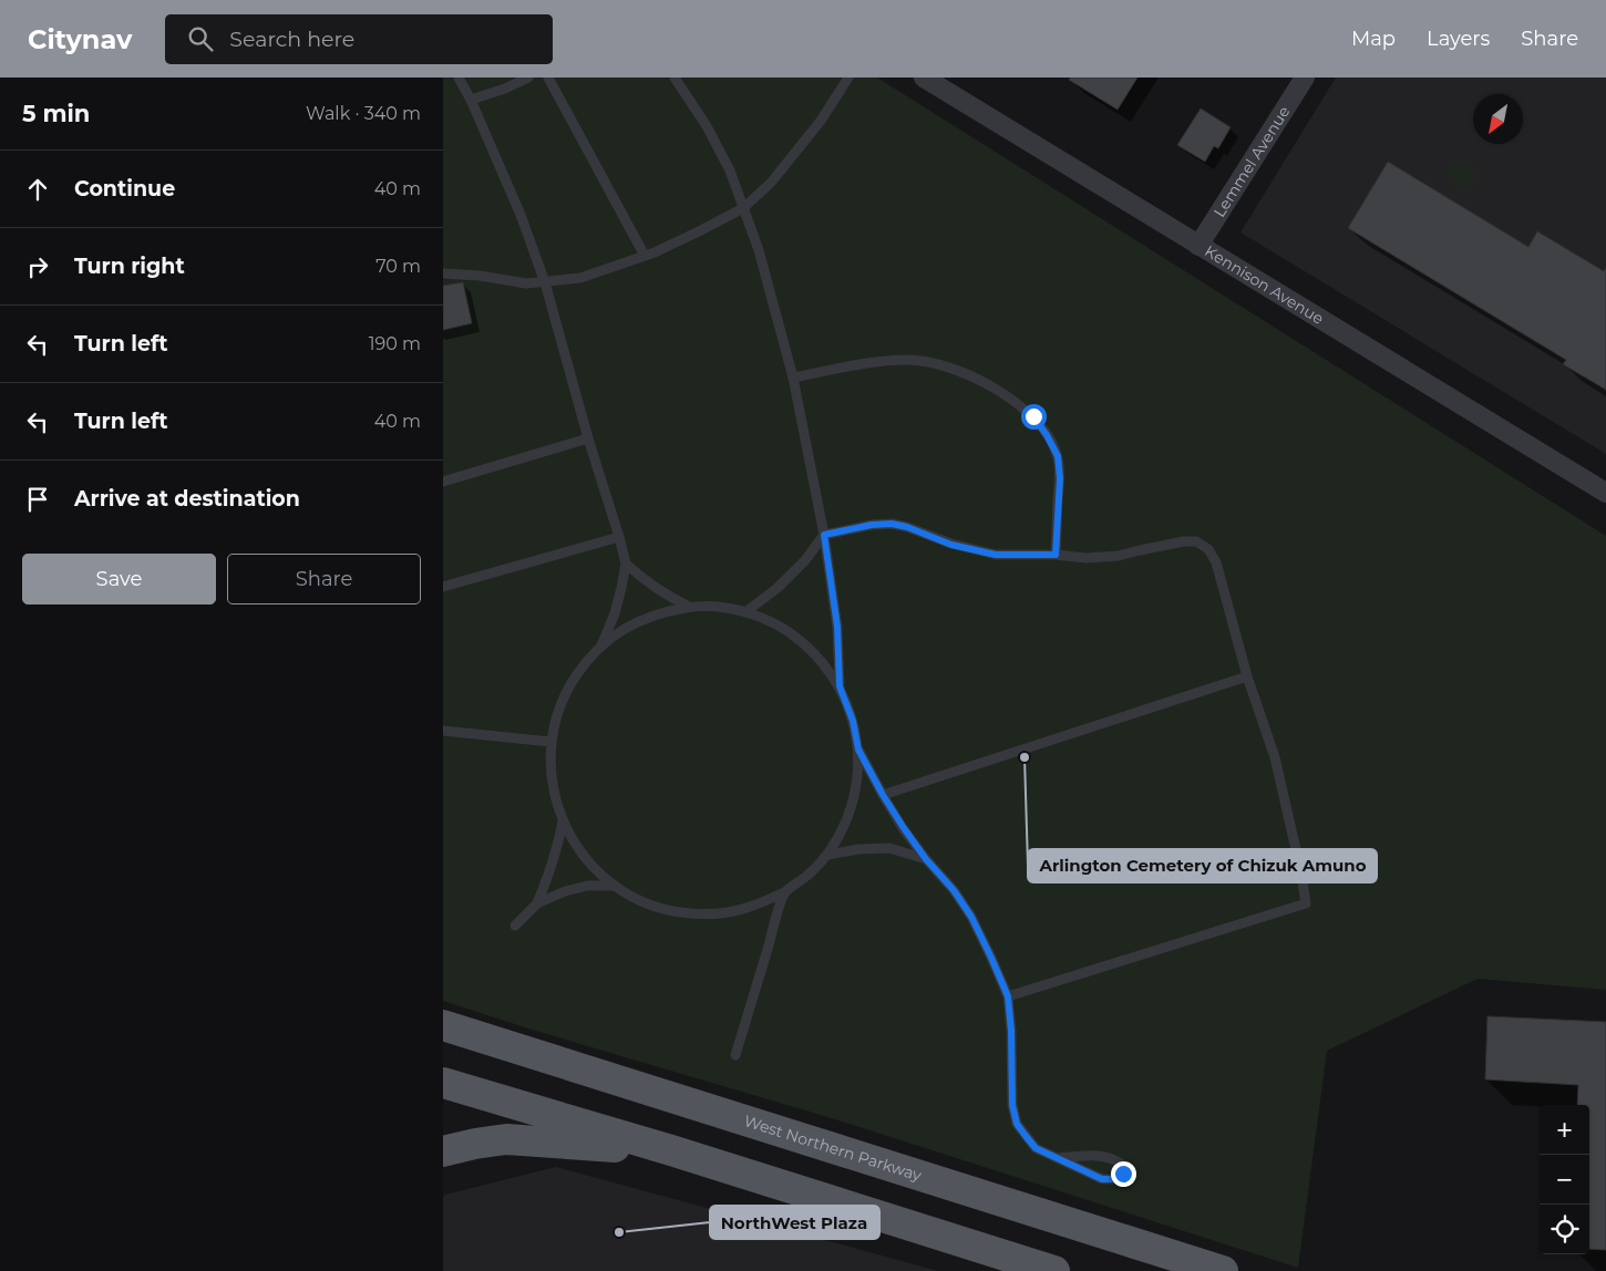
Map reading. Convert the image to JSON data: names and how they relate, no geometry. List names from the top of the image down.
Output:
{
  "streets": {
    "main road": ["West Northern Parkway"],
    "street": ["Lemmel Avenue", "Kennison Avenue"]
  },
  "crossings": [
    ["Lemmel Avenue", "Kennison Avenue"]
  ],
  "places": ["Arlington Cemetery of Chizuk Amuno", "NorthWest Plaza"],
  "north": "bottom left",
  "page": {
    "header": "Citynav",
    "search": "Search here",
    "nav": ["Map", "Layers", "Share"],
    "heading": ["5 min", "Walk · 340 m"],
    "list": [
      ["Continue", "40 m"],
      ["Turn right", "70 m"],
      ["Turn left", "190 m"],
      ["Turn left", "40 m"],
      "Arrive at destination"
    ],
    "buttons": ["Save", "Share"],
    "map_buttons": ["+", "−"]
  }
}
